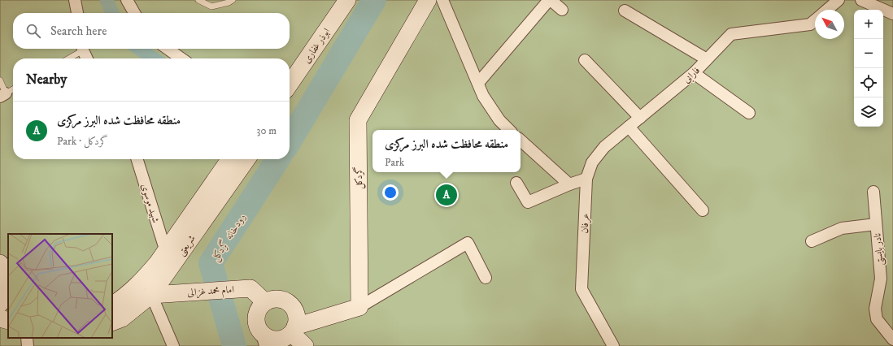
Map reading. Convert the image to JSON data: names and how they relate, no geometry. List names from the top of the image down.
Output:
{
  "streets": {
    "street": [
      "ابوذر غفاری",
      "فارابی",
      "گردکل",
      "شهید موسوی",
      "عرفان",
      "شریعتی",
      "نادر بایستی",
      "امام محمد غزالی"
    ]
  },
  "crossings": [
    ["فارابی", "عرفان"],
    ["شهید موسوی", "شریعتی"],
    ["شریعتی", "امام محمد غزالی"]
  ],
  "water": ["رودخانه گردکل"],
  "north": "top left",
  "page": {
    "map_buttons": ["+", "−"],
    "search": "Search here",
    "heading": "Nearby",
    "list": [
      {
        "mark": "A",
        "name": "منطقه محافظت شده البرز مرکزی",
        "note": "Park · گردکل",
        "value": "30 m"
      }
    ],
    "popup": ["منطقه محافظت شده البرز مرکزی", "Park"],
    "pins": "A"
  }
}
